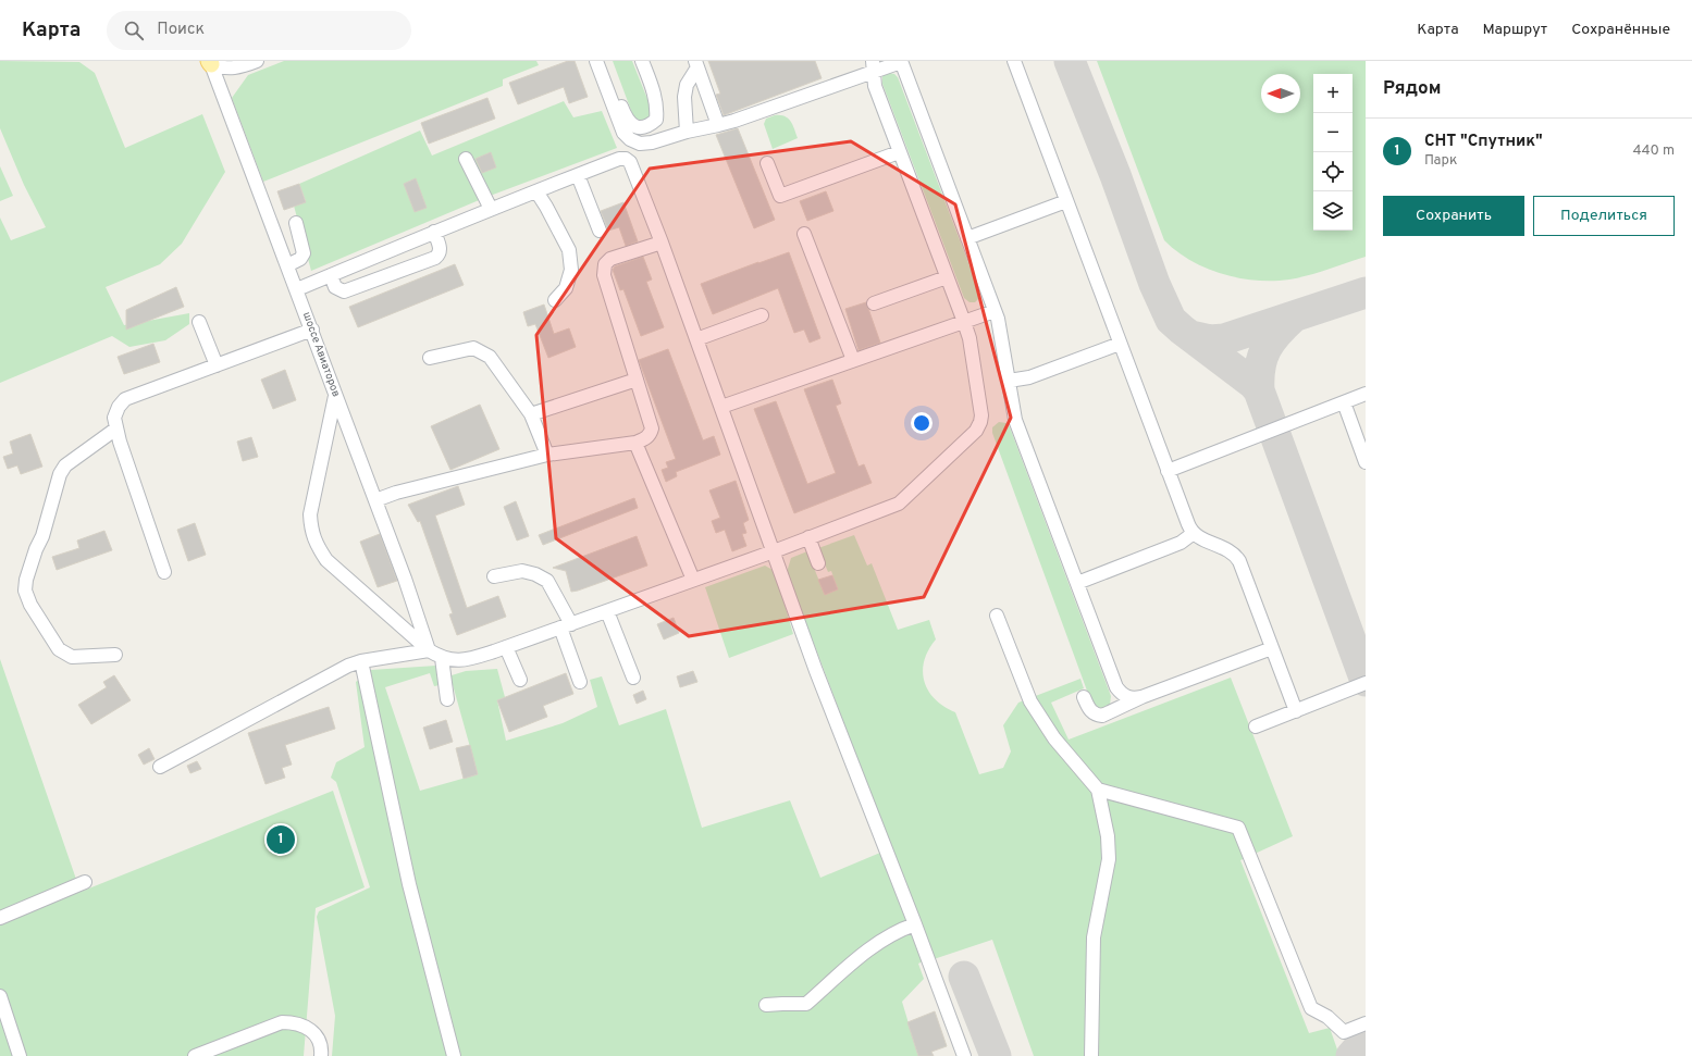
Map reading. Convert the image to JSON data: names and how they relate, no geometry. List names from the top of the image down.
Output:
{
  "streets": {
    "street": ["шоссе Авиаторов"]
  },
  "north": "left",
  "page": {
    "header": "Карта",
    "search": "Поиск",
    "nav": ["Карта", "Маршрут", "Сохранённые"],
    "heading": "Рядом",
    "map_buttons": ["+", "−"],
    "list": [
      {
        "mark": "1",
        "name": "СНТ \"Спутник\"",
        "note": "Парк",
        "value": "440 m"
      }
    ],
    "buttons": ["Сохранить", "Поделиться"],
    "pins": "1"
  }
}
